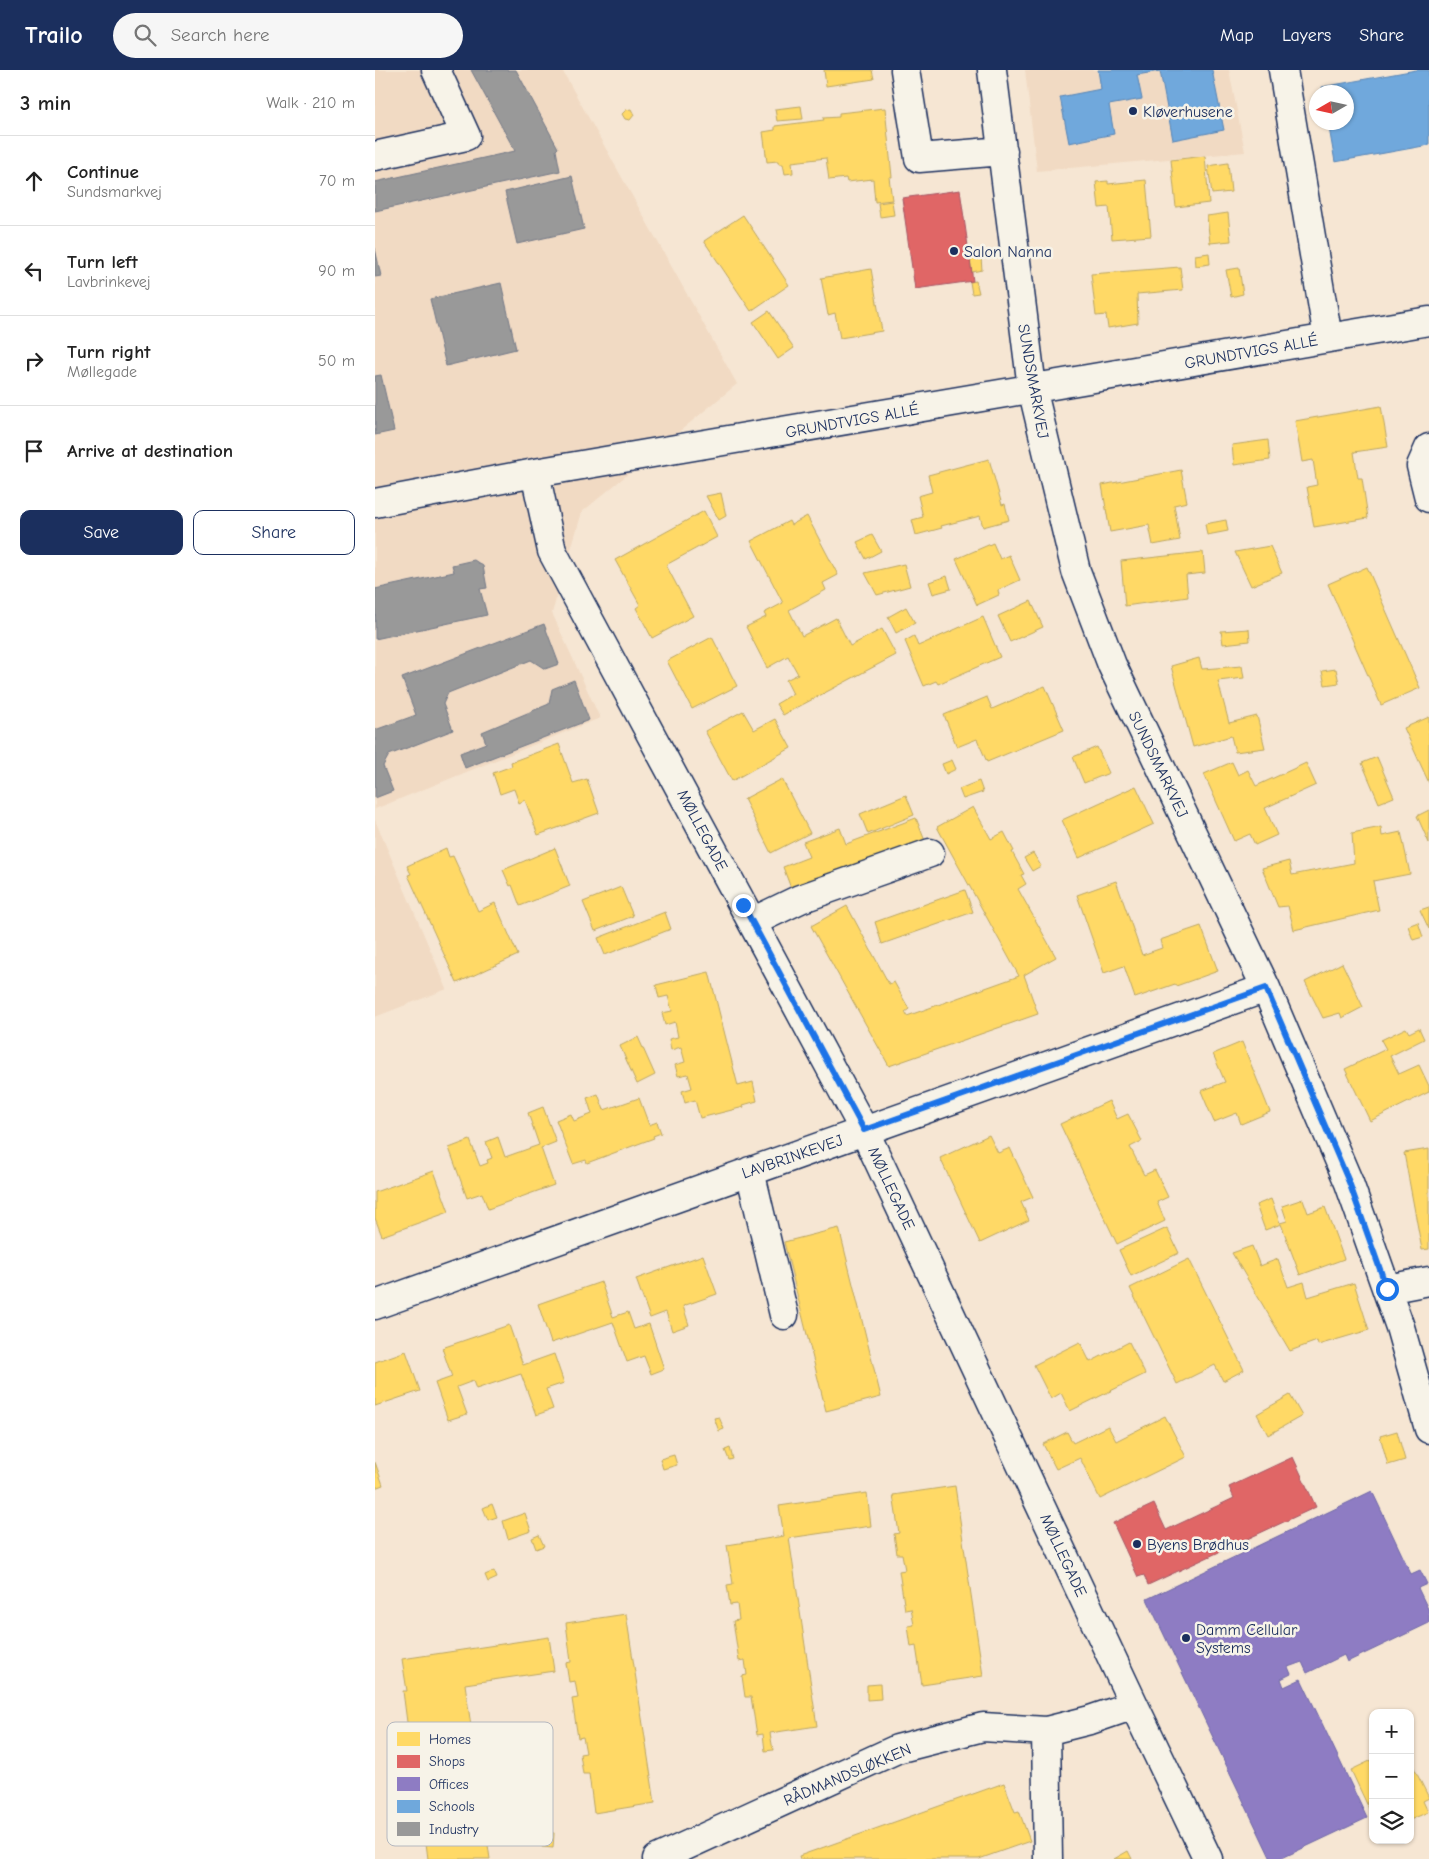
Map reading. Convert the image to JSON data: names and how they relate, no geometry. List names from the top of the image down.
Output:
{
  "streets": {
    "street": [
      "GRUNDTVIGS ALLÉ",
      "SUNDSMARKVEJ",
      "MØLLEGADE",
      "LAVBRINKEVEJ",
      "RÅDMANDSLØKKEN"
    ]
  },
  "crossings": [
    ["GRUNDTVIGS ALLÉ", "SUNDSMARKVEJ"],
    ["GRUNDTVIGS ALLÉ", "MØLLEGADE"],
    ["SUNDSMARKVEJ", "LAVBRINKEVEJ"],
    ["MØLLEGADE", "LAVBRINKEVEJ"],
    ["MØLLEGADE", "RÅDMANDSLØKKEN"]
  ],
  "places": [
    "Kløverhusene",
    "Salon Nanna",
    "Byens Brødhus",
    "Damm Cellular Systems"
  ],
  "legend": [
    "Homes",
    "Shops",
    "Offices",
    "Schools",
    "Industry"
  ],
  "north": "left",
  "page": {
    "header": "Trailo",
    "search": "Search here",
    "nav": ["Map", "Layers", "Share"],
    "heading": ["3 min", "Walk · 210 m"],
    "list": [
      ["Continue", "Sundsmarkvej", "70 m"],
      ["Turn left", "Lavbrinkevej", "90 m"],
      ["Turn right", "Møllegade", "50 m"],
      "Arrive at destination"
    ],
    "buttons": ["Save", "Share"],
    "map_buttons": ["+", "−"]
  }
}
